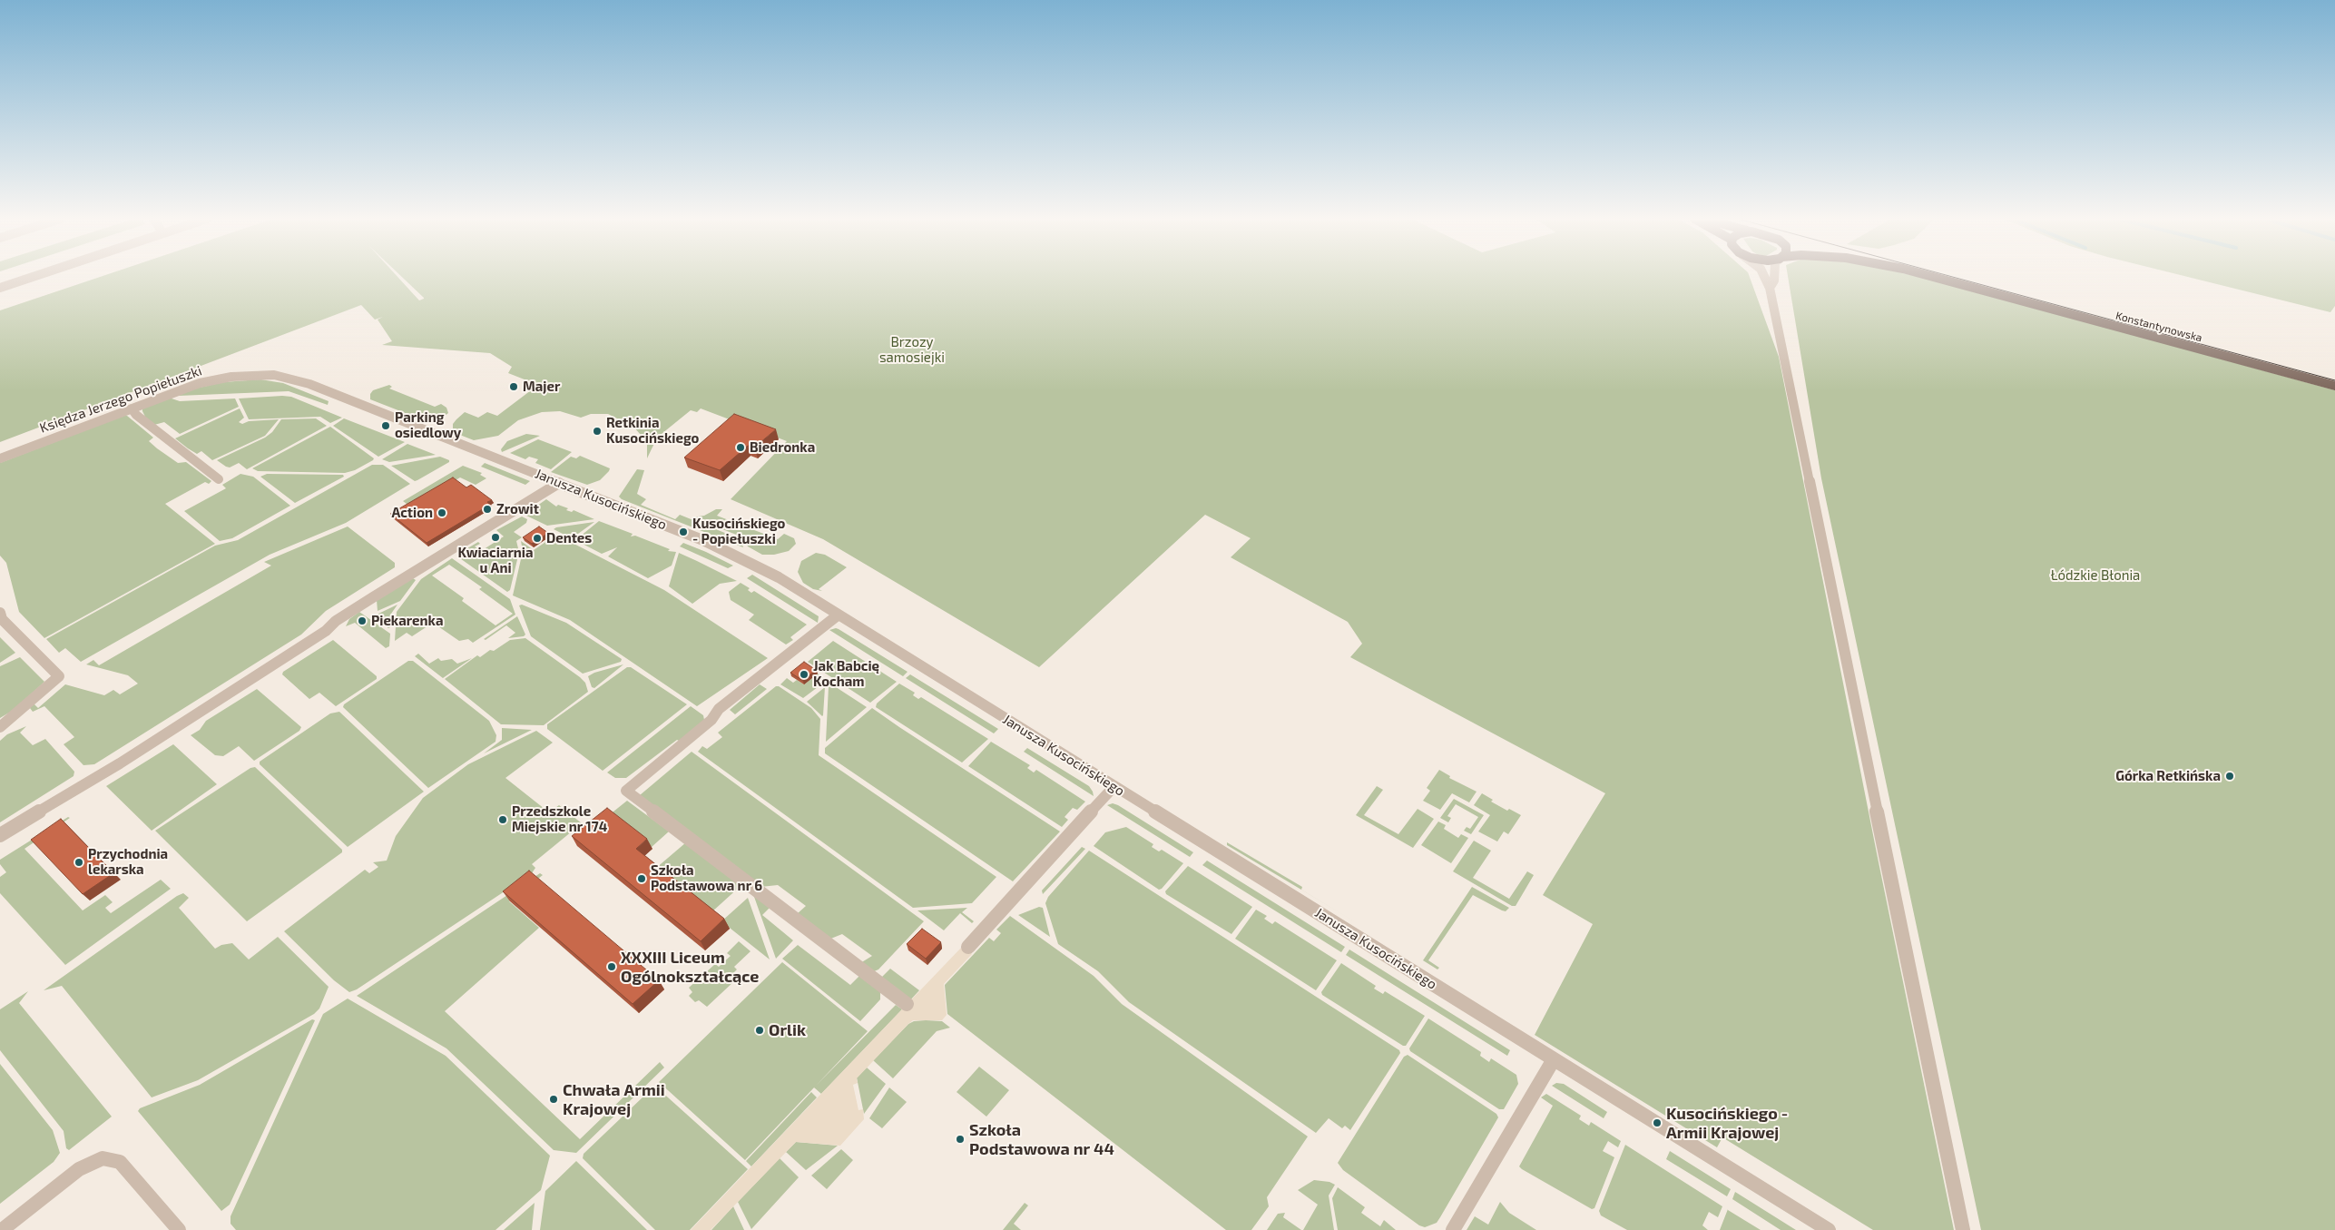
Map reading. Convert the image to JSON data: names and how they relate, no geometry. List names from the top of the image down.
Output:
{
  "streets": {
    "main road": ["Konstantynowska"],
    "street": ["Księdza Jerzego Popiełuszki", "Janusza Kusocińskiego"]
  },
  "crossings": [
    ["Księdza Jerzego Popiełuszki", "Janusza Kusocińskiego"]
  ],
  "parks": ["Brzozy samosiejki", "Łódzkie Błonia"],
  "places": [
    "Majer",
    "Parking osiedlowy",
    "Retkinia Kusocińskiego",
    "Biedronka",
    "Zrowit",
    "Action",
    "Kusocińskiego - Popiełuszki",
    "Kwiaciarnia u Ani",
    "Dentes",
    "Piekarenka",
    "Jak Babcię Kocham",
    "Górka Retkińska",
    "Przedszkole Miejskie nr 174",
    "Przychodnia lekarska",
    "Szkoła Podstawowa nr 6",
    "XXXIII Liceum Ogólnokształcące",
    "Orlik",
    "Chwała Armii Krajowej",
    "Kusocińskiego - Armii Krajowej",
    "Szkoła Podstawowa nr 44"
  ]
}
